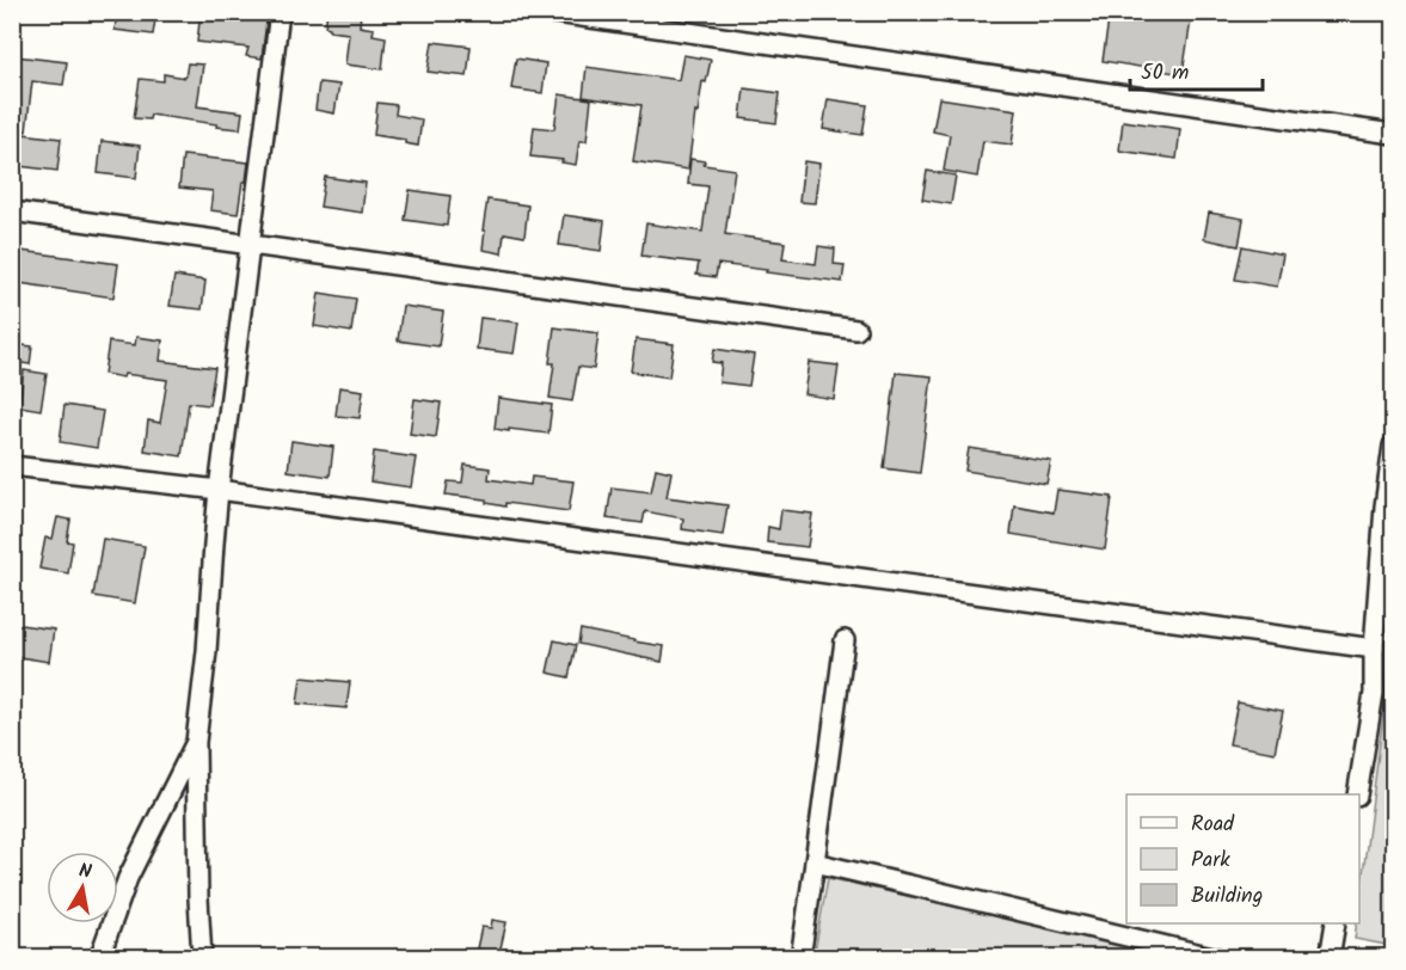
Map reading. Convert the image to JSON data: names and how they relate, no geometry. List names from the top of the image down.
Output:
{
  "legend": ["Road", "Park", "Building"],
  "scale_bar": "50 m",
  "north": "top"
}
